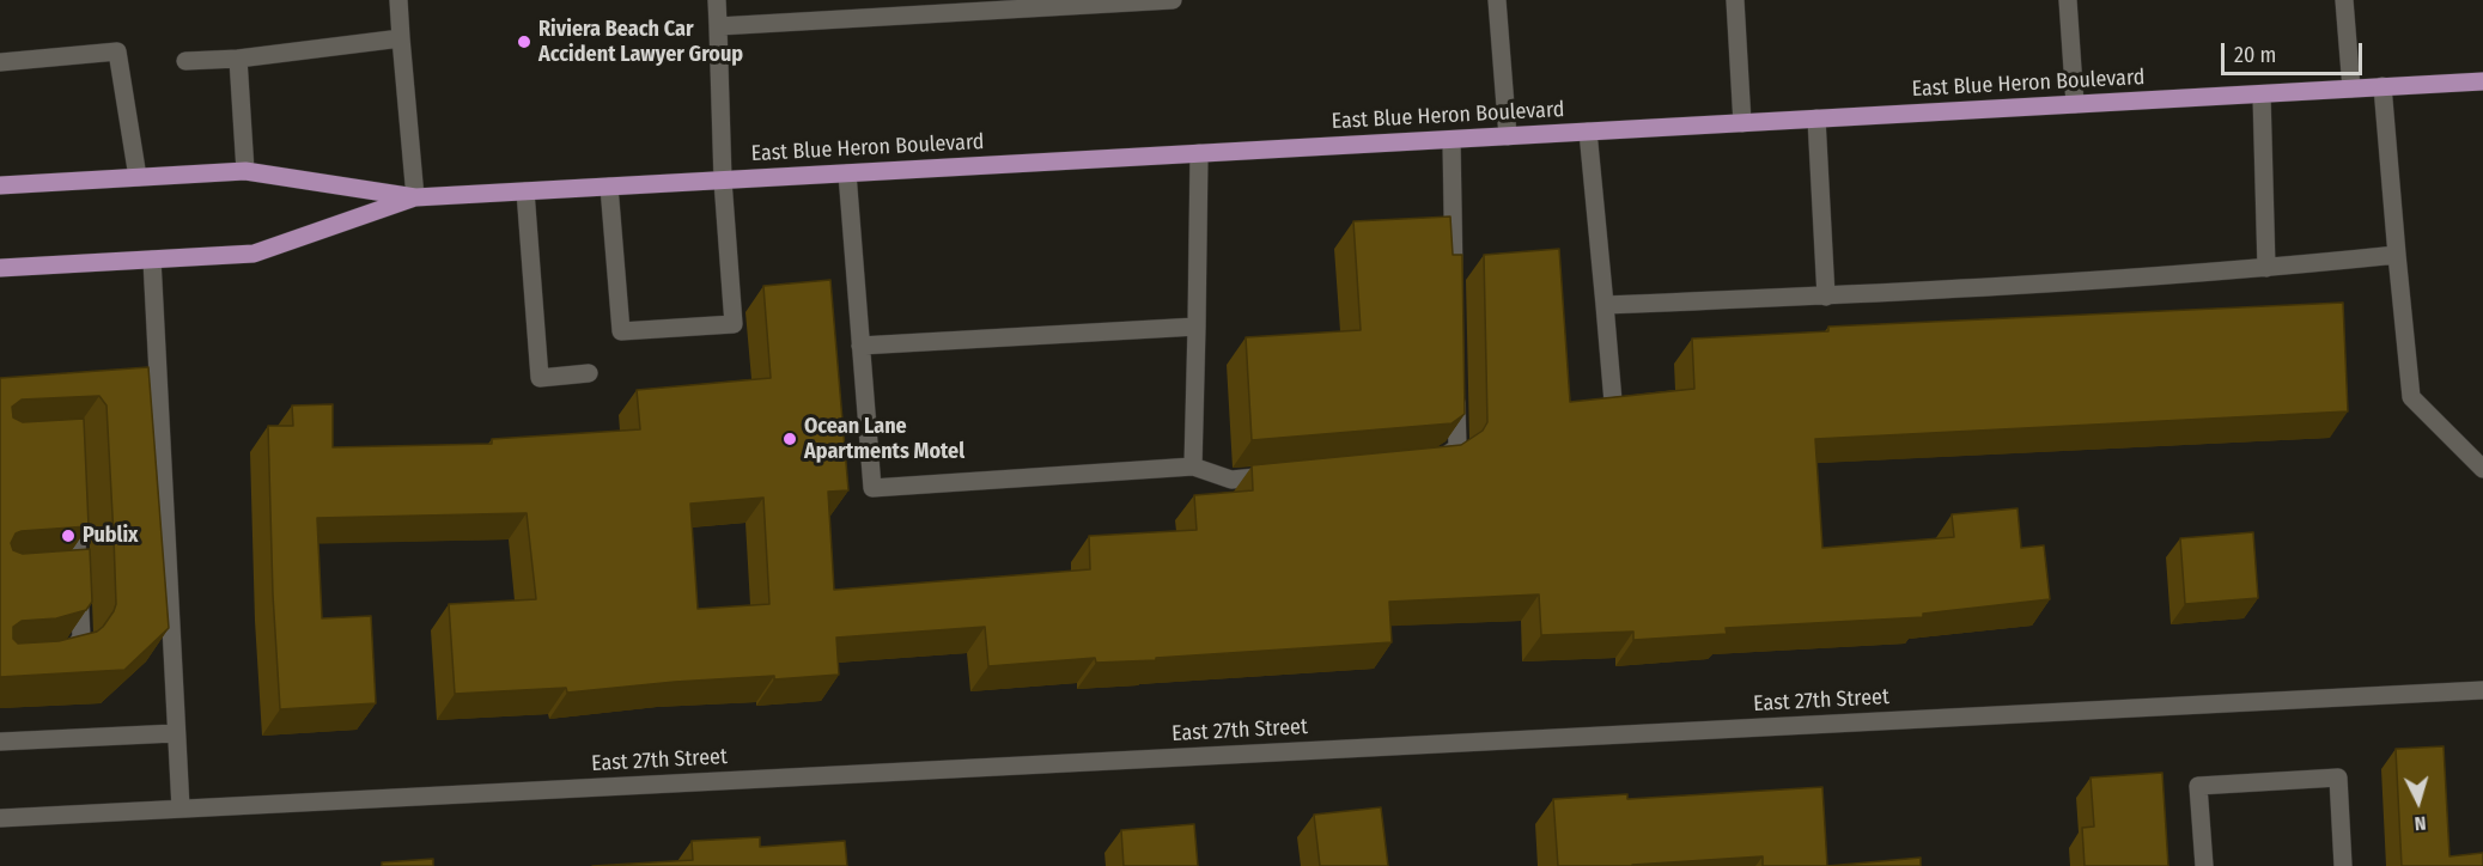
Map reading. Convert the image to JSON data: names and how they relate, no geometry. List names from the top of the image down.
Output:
{
  "streets": {
    "main road": ["East Blue Heron Boulevard"],
    "street": ["East 27th Street"]
  },
  "places": ["Riviera Beach Car Accident Lawyer Group", "Ocean Lane Apartments Motel", "Publix"],
  "scale_bar": "20 m",
  "north": "bottom"
}
